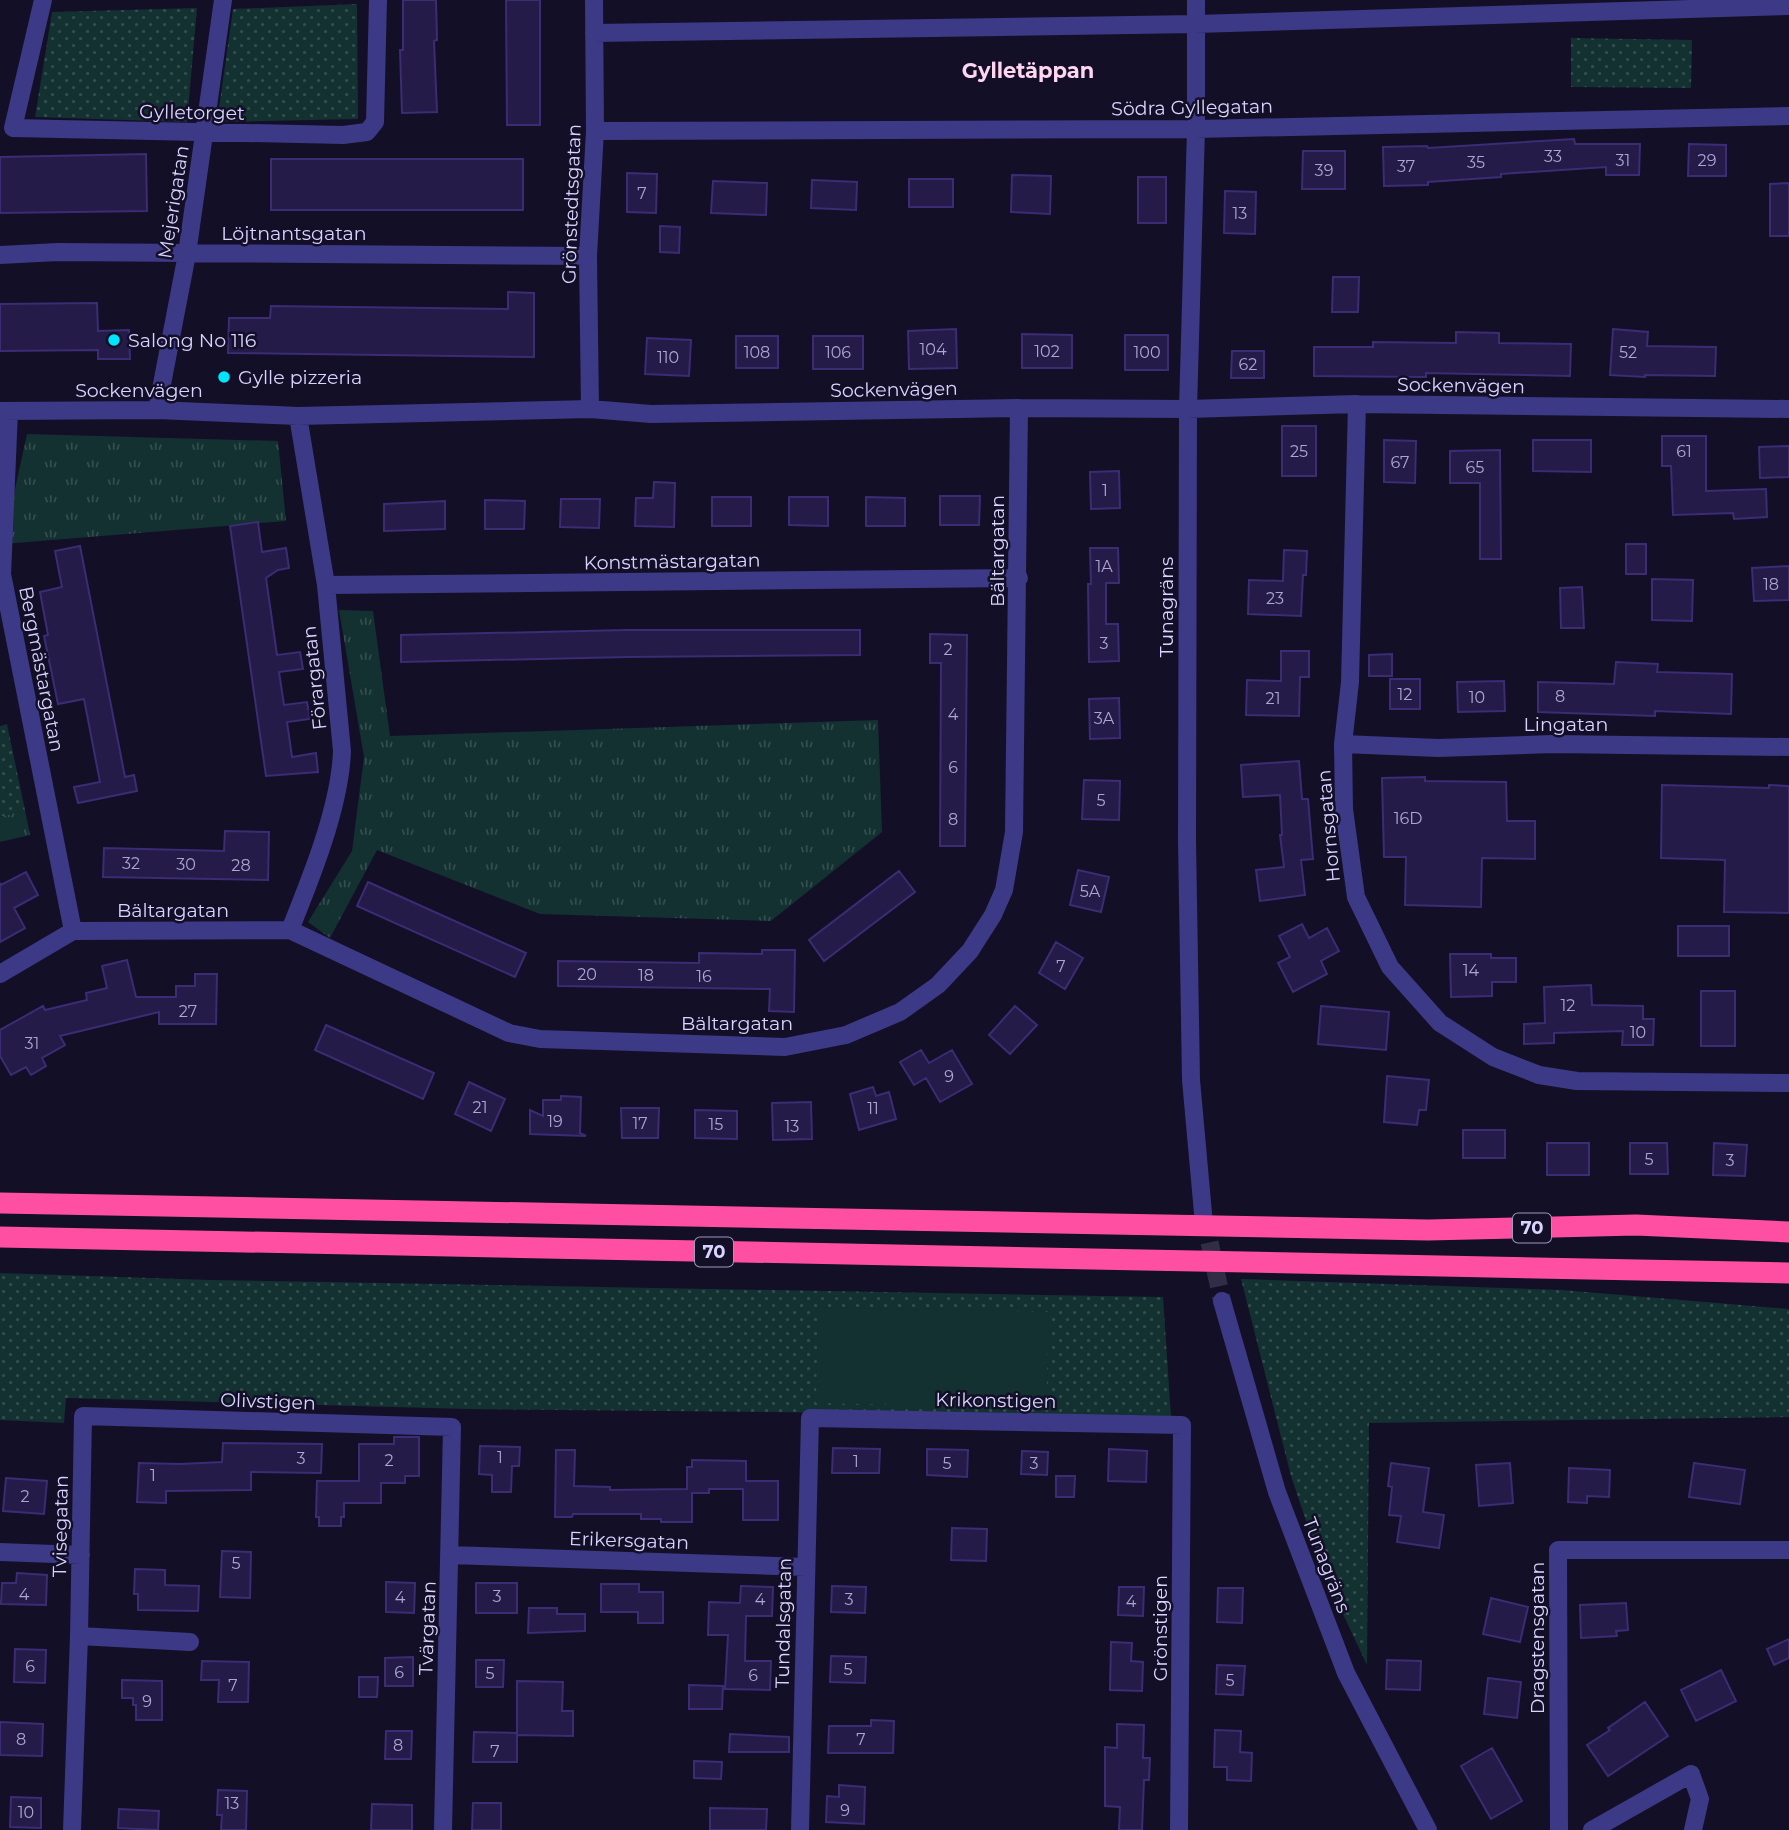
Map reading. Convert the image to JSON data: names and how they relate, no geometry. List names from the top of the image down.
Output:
{
  "streets": {
    "highway": ["70"],
    "street": [
      "Södra Gyllegatan",
      "Gylletorget",
      "Mejerigatan",
      "Grönstedtsgatan",
      "Löjtnantsgatan",
      "Sockenvägen",
      "Bältargatan",
      "Konstmästargatan",
      "Tunagräns",
      "Bergmästargatan",
      "Förargatan",
      "Lingatan",
      "Hornsgatan",
      "Krikonstigen",
      "Olivstigen",
      "Tvisegatan",
      "Erikersgatan",
      "Tundalsgatan",
      "Tvärgatan",
      "Grönstigen",
      "Dragstensgatan"
    ]
  },
  "crossings": [
    ["Södra Gyllegatan", "Grönstedtsgatan"],
    ["Södra Gyllegatan", "Tunagräns"],
    ["Gylletorget", "Mejerigatan"],
    ["Mejerigatan", "Löjtnantsgatan"],
    ["Mejerigatan", "Sockenvägen"],
    ["Grönstedtsgatan", "Löjtnantsgatan"],
    ["Grönstedtsgatan", "Sockenvägen"],
    ["Sockenvägen", "Bältargatan"],
    ["Sockenvägen", "Tunagräns"],
    ["Sockenvägen", "Bergmästargatan"],
    ["Sockenvägen", "Förargatan"],
    ["Sockenvägen", "Hornsgatan"],
    ["Bältargatan", "Konstmästargatan"],
    ["Bältargatan", "Bergmästargatan"],
    ["Bältargatan", "Förargatan"],
    ["Konstmästargatan", "Förargatan"],
    ["Lingatan", "Hornsgatan"],
    ["Krikonstigen", "Tundalsgatan"],
    ["Krikonstigen", "Grönstigen"],
    ["Olivstigen", "Tvisegatan"],
    ["Olivstigen", "Tvärgatan"],
    ["Erikersgatan", "Tundalsgatan"],
    ["Erikersgatan", "Tvärgatan"]
  ],
  "districts": ["Gylletäppan"],
  "places": ["Salong No 116", "Gylle pizzeria"],
  "house_numbers": [
    "33",
    "31",
    "29",
    "35",
    "37",
    "39",
    "7",
    "13",
    "104",
    "102",
    "108",
    "106",
    "100",
    "52",
    "110",
    "62",
    "25",
    "61",
    "67",
    "65",
    "1",
    "1A",
    "18",
    "23",
    "3",
    "2",
    "12",
    "8",
    "10",
    "21",
    "4",
    "3A",
    "6",
    "5",
    "16D",
    "8",
    "32",
    "30",
    "28",
    "5A",
    "7",
    "14",
    "20",
    "18",
    "16",
    "12",
    "27",
    "10",
    "31",
    "9",
    "21",
    "11",
    "19",
    "17",
    "15",
    "13",
    "5",
    "3",
    "1",
    "3",
    "2",
    "1",
    "5",
    "3",
    "1",
    "2",
    "5",
    "4",
    "3",
    "4",
    "4",
    "3",
    "4",
    "6",
    "5",
    "6",
    "5",
    "6",
    "5",
    "7",
    "9",
    "8",
    "7",
    "8",
    "7",
    "13",
    "9",
    "10"
  ]
}
